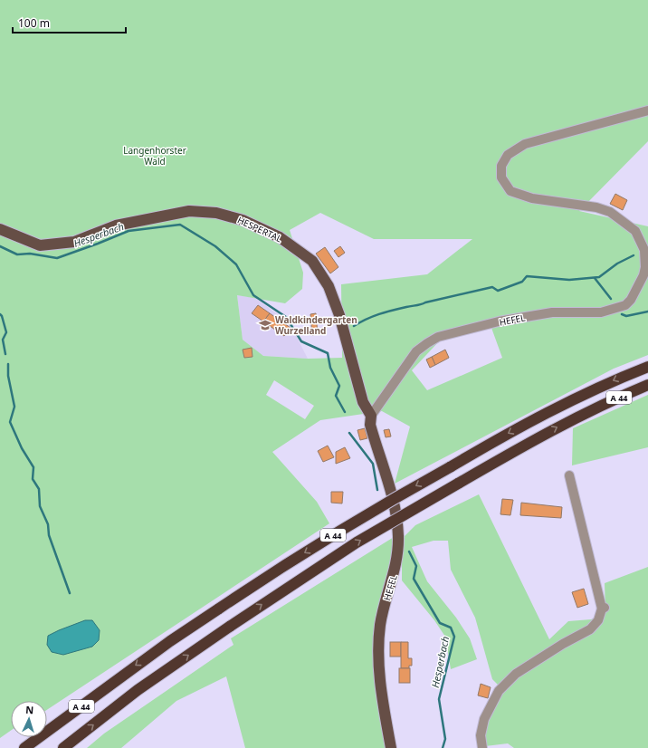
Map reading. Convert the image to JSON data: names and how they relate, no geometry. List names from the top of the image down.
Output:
{
  "streets": {
    "highway": ["A 44"],
    "main road": ["HESPERTAL", "HEFEL"]
  },
  "crossings": [
    ["HESPERTAL", "HEFEL"]
  ],
  "water": ["Hesperbach"],
  "parks": ["Langenhorster Wald"],
  "places": {
    "school or university": ["Waldkindergarten Wurzelland"]
  },
  "scale_bar": "100 m",
  "north": "top"
}
